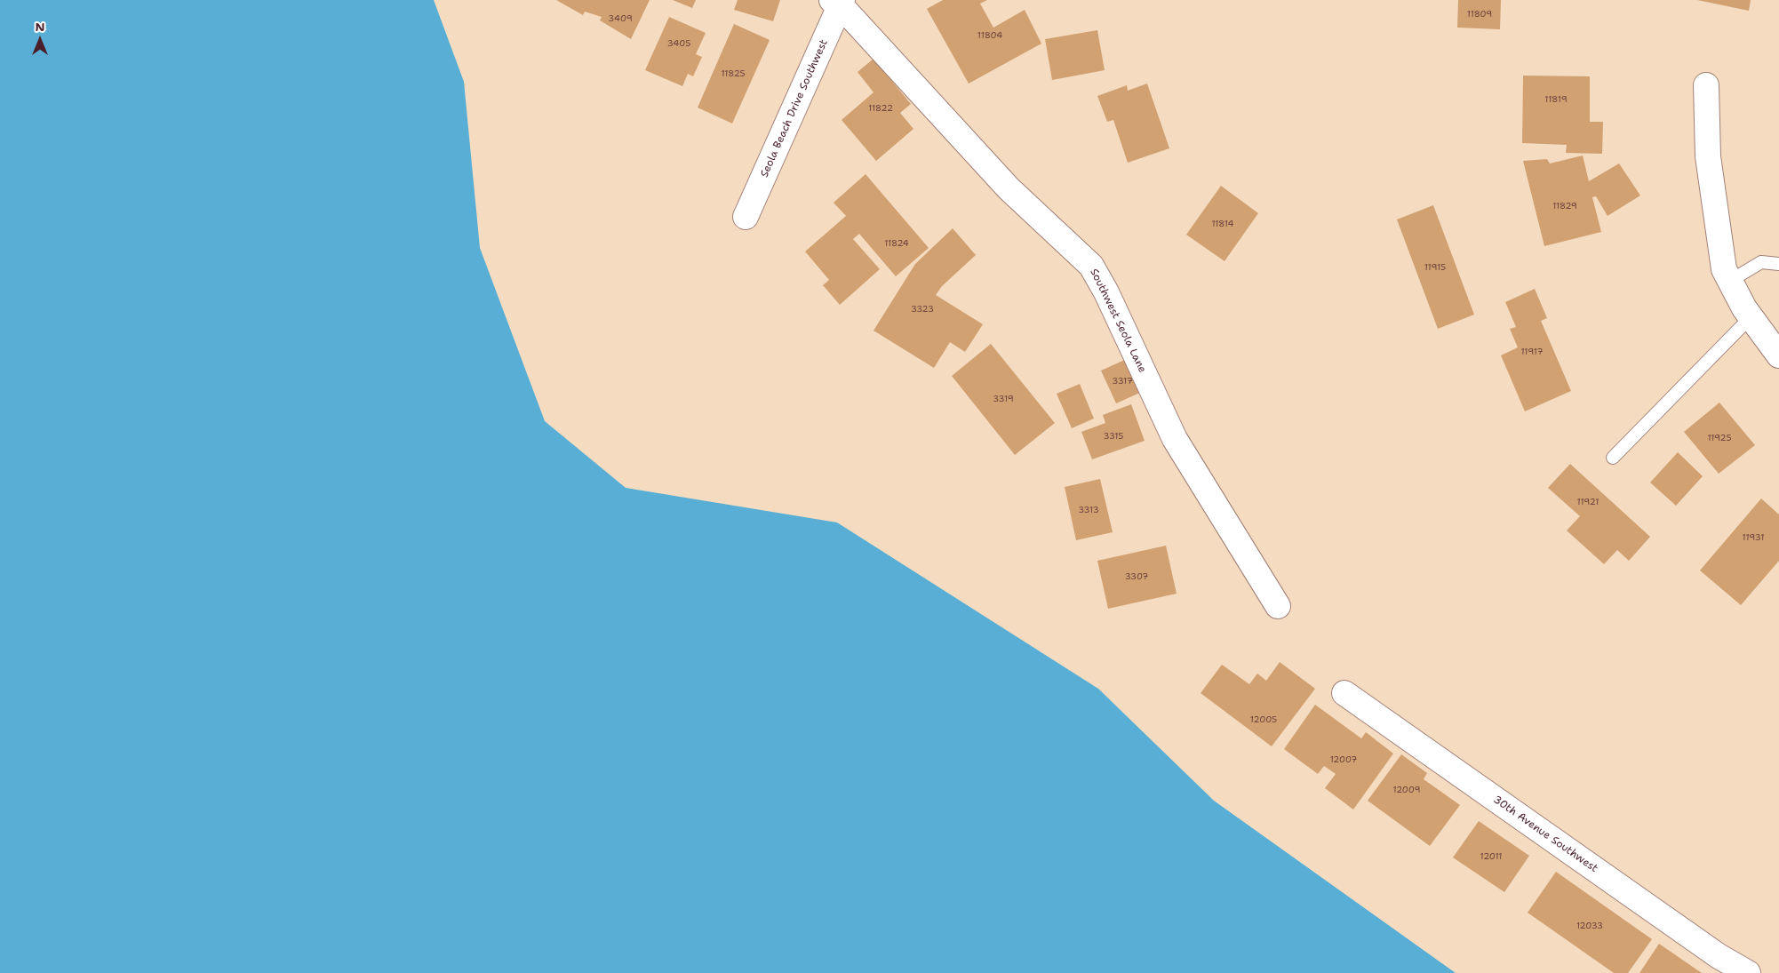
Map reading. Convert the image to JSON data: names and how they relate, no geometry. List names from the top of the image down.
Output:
{
  "streets": {
    "street": ["Seola Beach Drive Southwest", "Southwest Seola Lane", "30th Avenue Southwest"]
  },
  "crossings": [
    ["Seola Beach Drive Southwest", "Southwest Seola Lane"]
  ],
  "house_numbers": [
    "11809",
    "3409",
    "11804",
    "3405",
    "11825",
    "11819",
    "11822",
    "11829",
    "11814",
    "11824",
    "11915",
    "3323",
    "11917",
    "3317",
    "3319",
    "3315",
    "11925",
    "11921",
    "3313",
    "11931",
    "3307",
    "12005",
    "12007",
    "12009",
    "12011",
    "12033"
  ],
  "north": "top"
}
